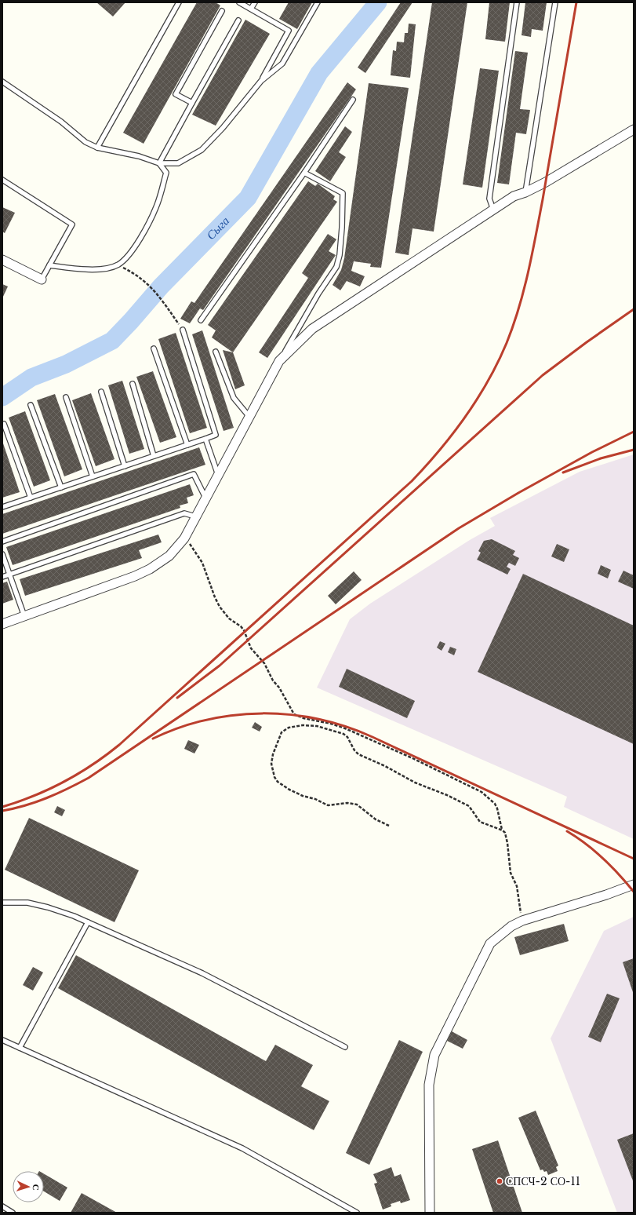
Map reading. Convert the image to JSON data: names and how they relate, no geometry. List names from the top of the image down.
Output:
{
  "water": ["Сыга"],
  "places": ["СПСЧ-2 СО-11"],
  "north": "right"
}
